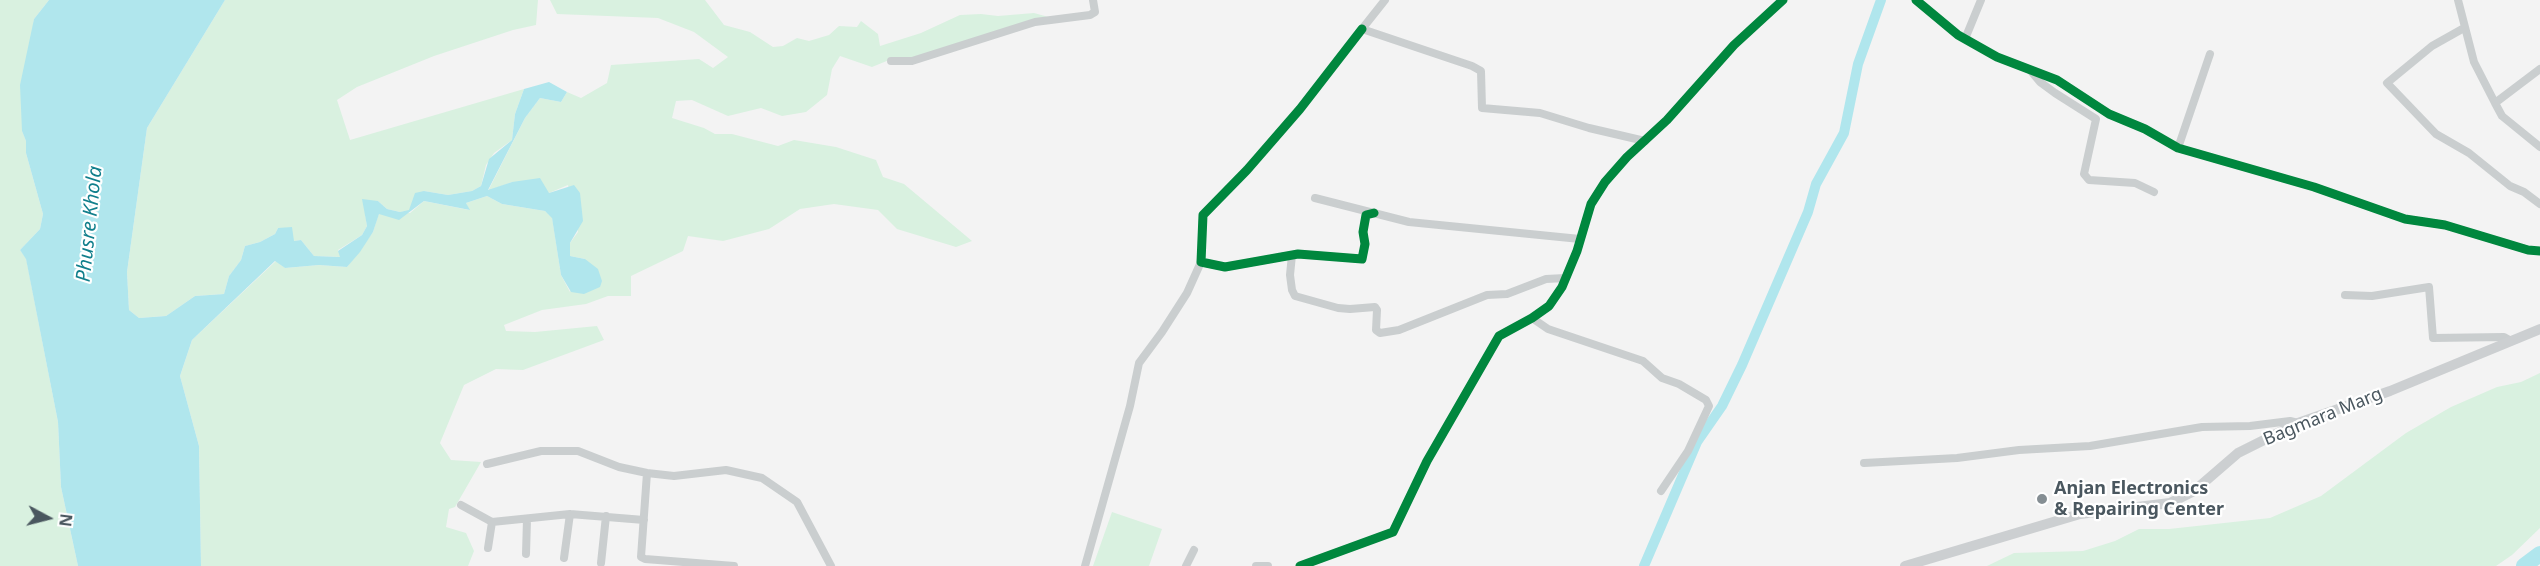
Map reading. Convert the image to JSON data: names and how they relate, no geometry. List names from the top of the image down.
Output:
{
  "streets": {
    "main road": ["Bagmara Marg"]
  },
  "water": ["Phusre Khola"],
  "places": ["Anjan Electronics & Repairing Center"],
  "north": "right"
}
